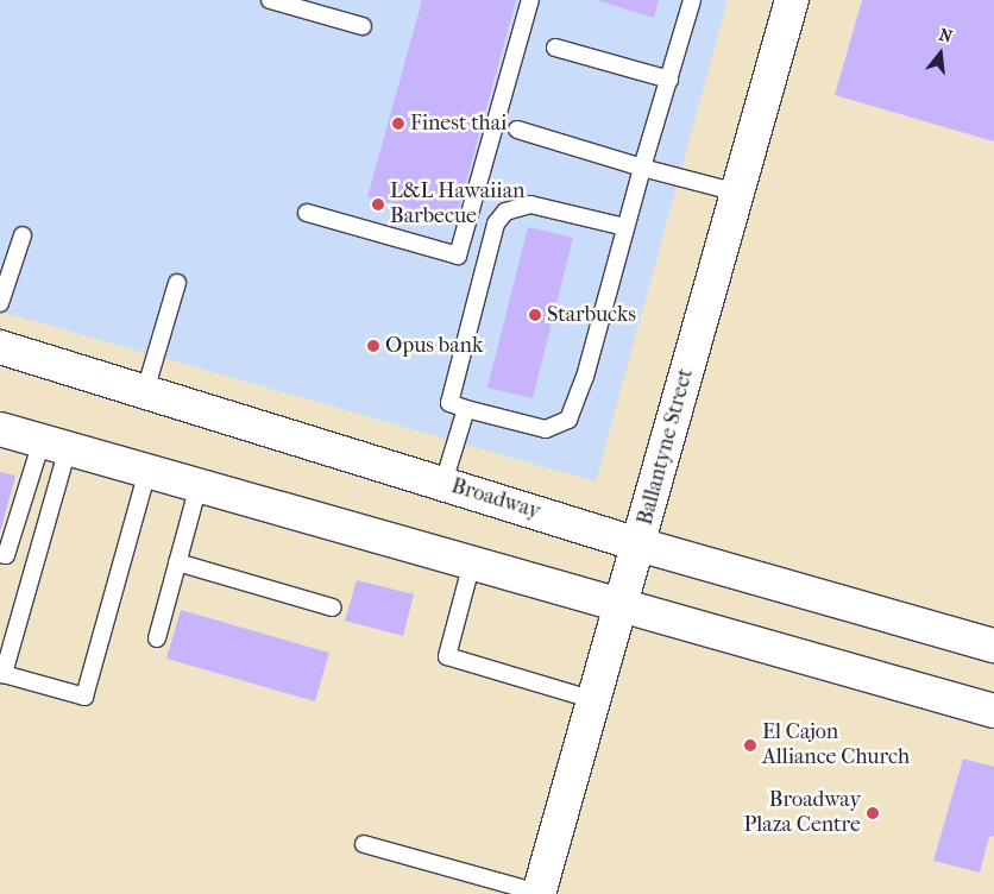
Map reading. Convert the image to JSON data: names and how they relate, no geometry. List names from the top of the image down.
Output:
{
  "streets": {
    "main road": ["Ballantyne Street", "Broadway"]
  },
  "crossings": [
    ["Ballantyne Street", "Broadway"]
  ],
  "places": [
    "Finest thai",
    "L&L Hawaiian Barbecue",
    "Starbucks",
    "Opus bank",
    "El Cajon Alliance Church",
    "Broadway Plaza Centre"
  ],
  "north": "top"
}
